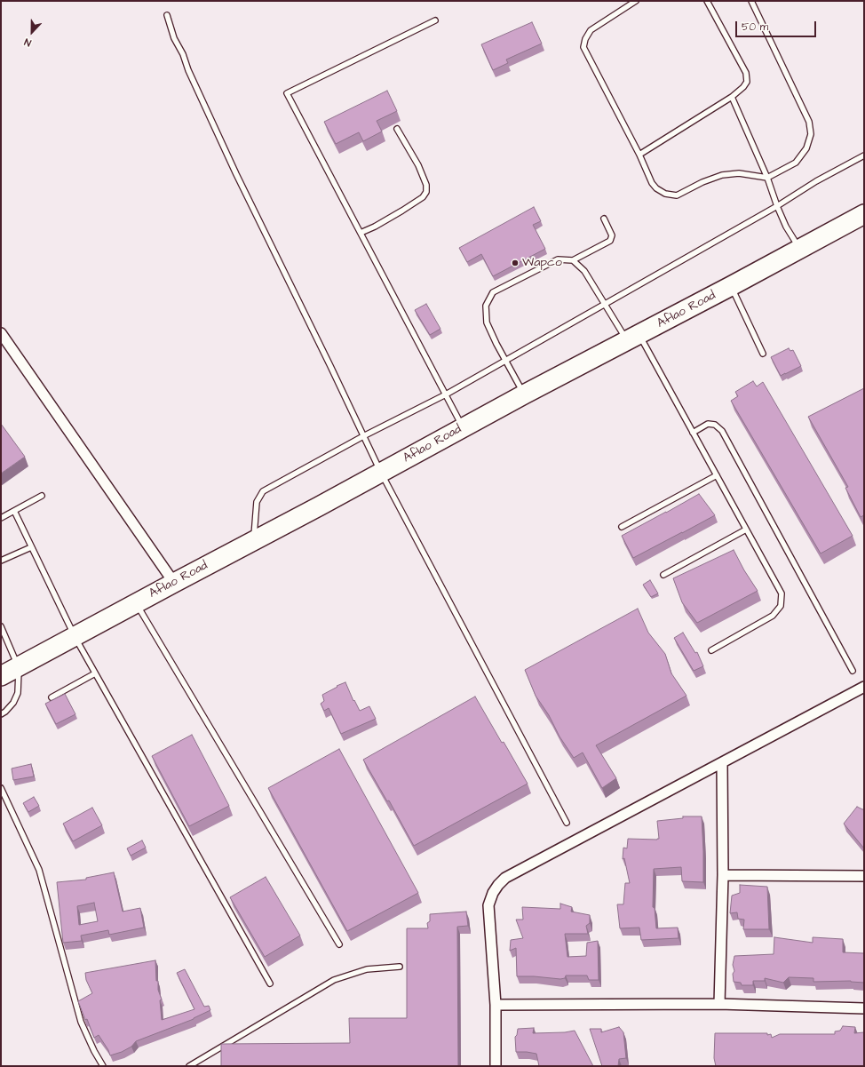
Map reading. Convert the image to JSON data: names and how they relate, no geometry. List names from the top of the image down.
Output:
{
  "streets": {
    "highway": ["Aflao Road"]
  },
  "places": ["Wapco"],
  "scale_bar": "50 m",
  "north": "bottom"
}
